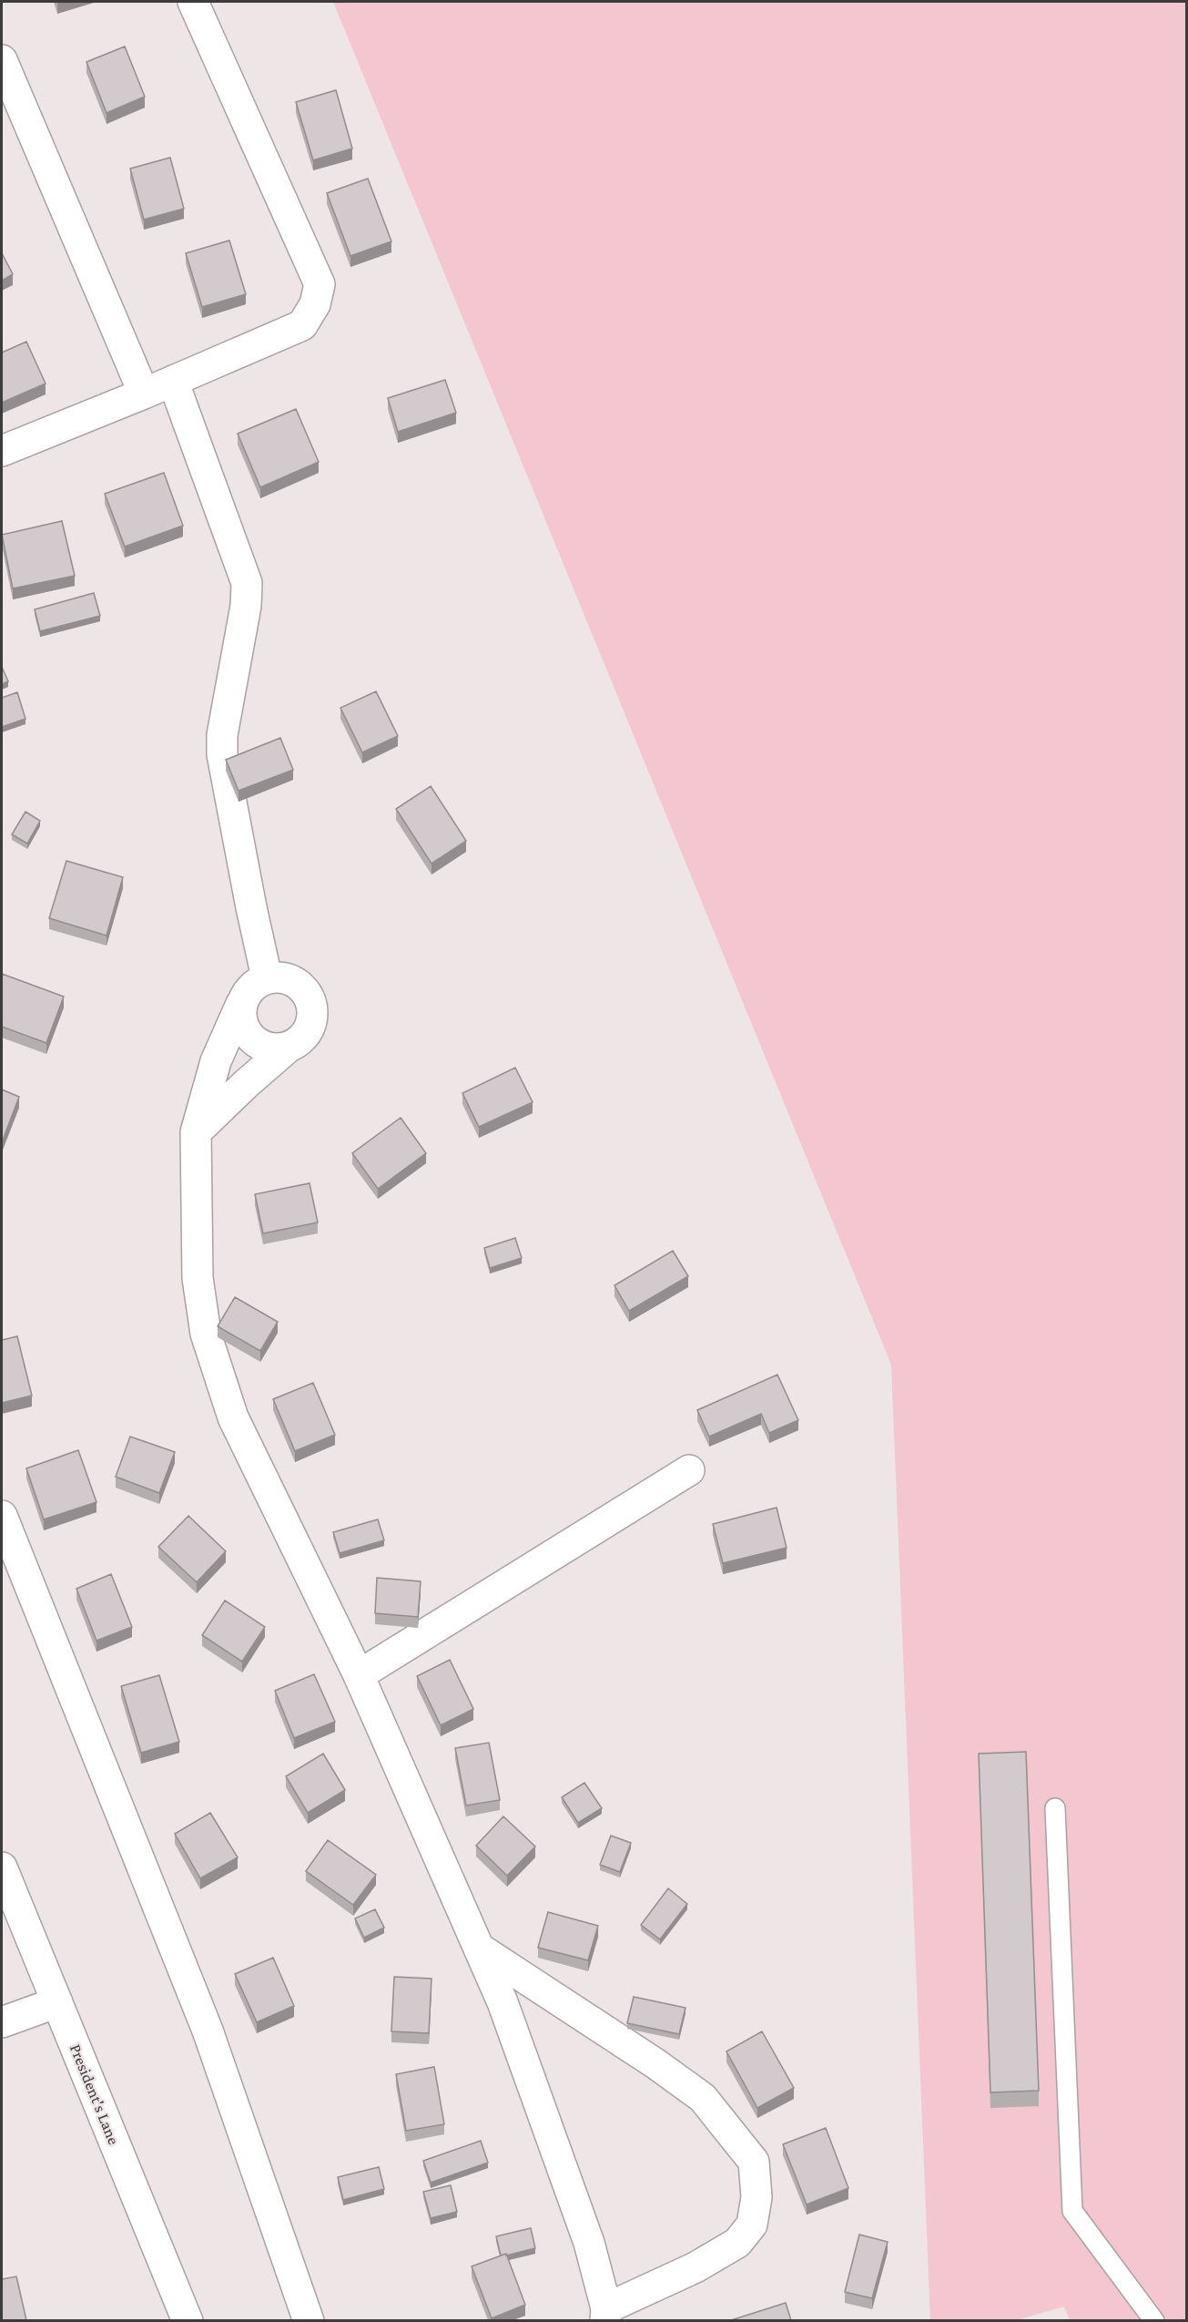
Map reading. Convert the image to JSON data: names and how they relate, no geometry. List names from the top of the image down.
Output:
{
  "streets": {
    "street": ["President's Lane"]
  }
}
